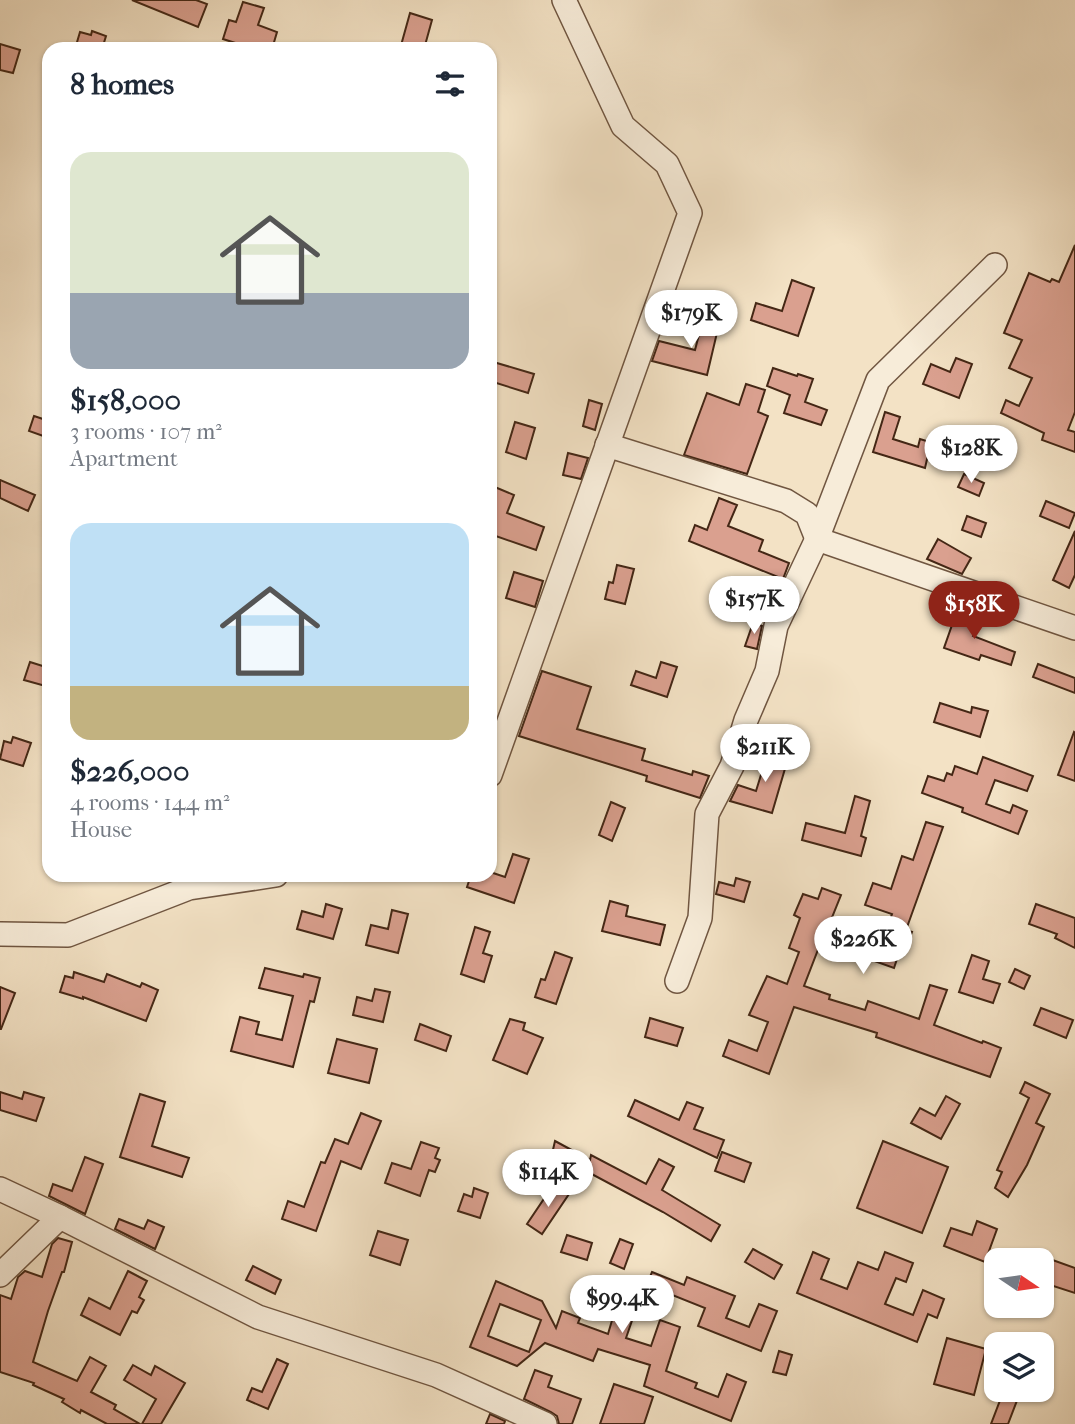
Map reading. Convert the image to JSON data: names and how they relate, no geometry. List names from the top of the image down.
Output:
{
  "north": "right",
  "page": {
    "heading": "8 homes",
    "list": [
      {
        "name": "$158,000",
        "note": "3 rooms · 107 m² · Apartment"
      },
      {
        "name": "$226,000",
        "note": "4 rooms · 144 m² · House"
      }
    ],
    "price": [
      "$179K",
      "$128K",
      "$157K",
      "$158K",
      "$211K",
      "$226K",
      "$114K",
      "$99.4K"
    ]
  }
}
